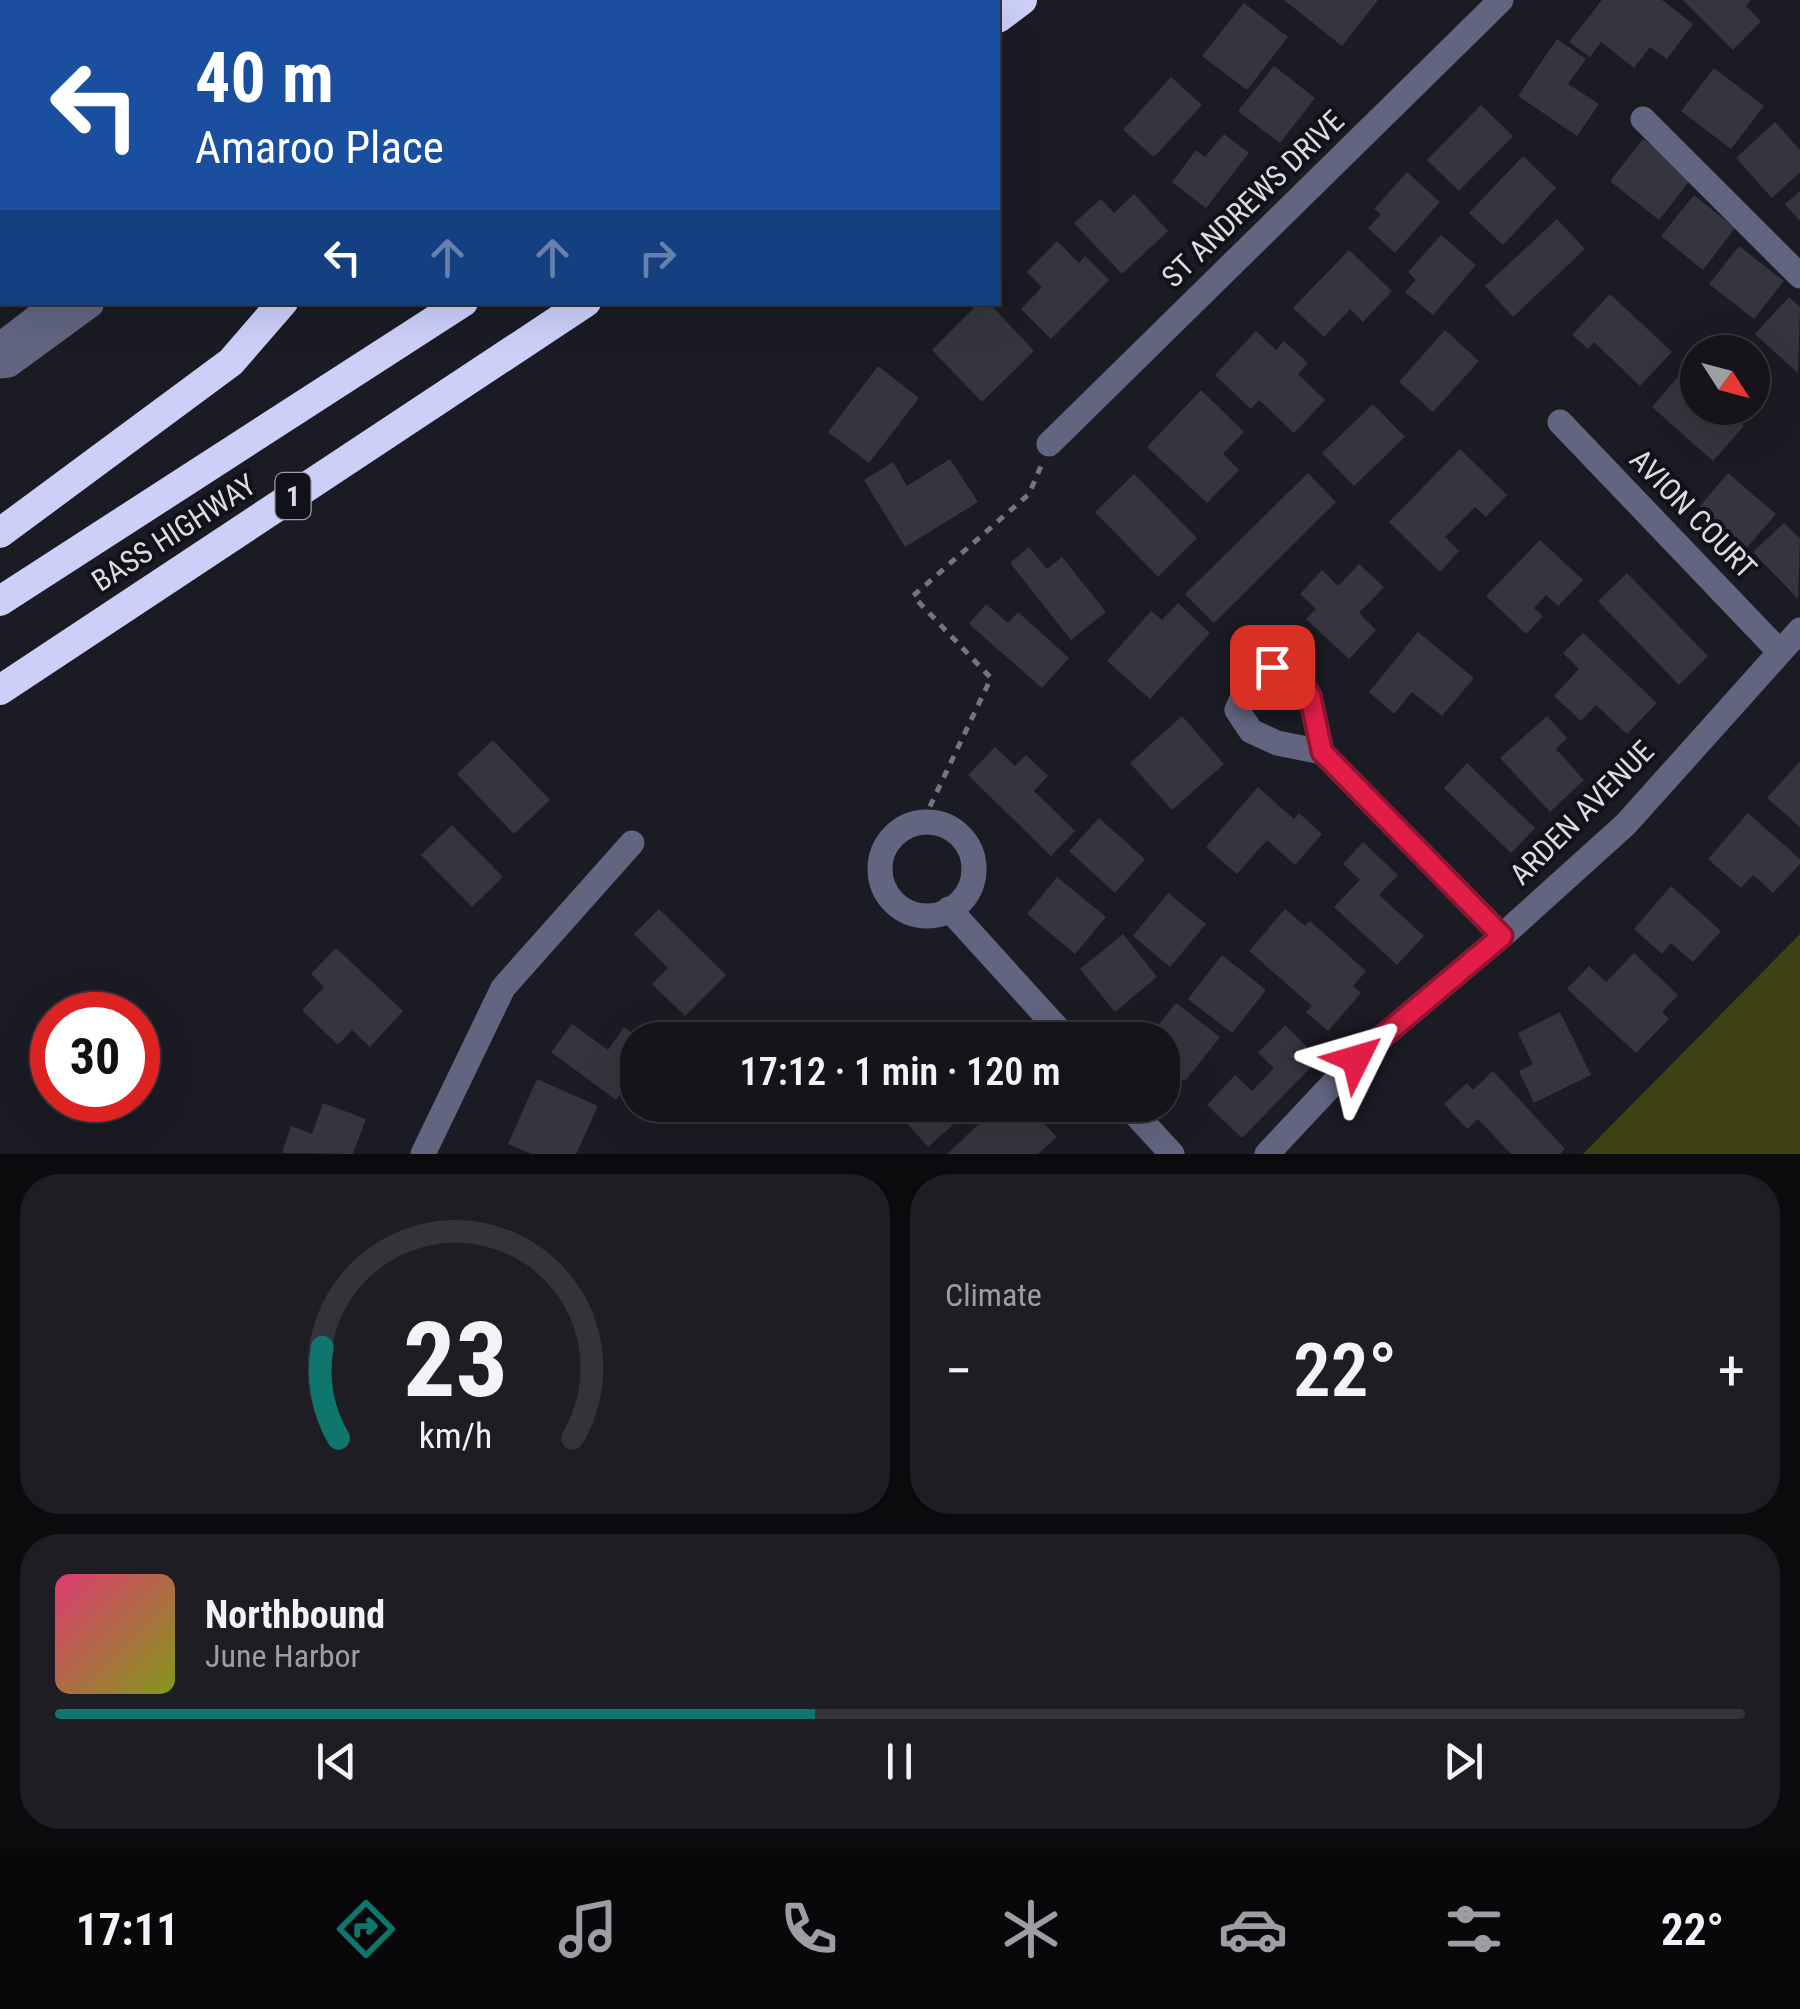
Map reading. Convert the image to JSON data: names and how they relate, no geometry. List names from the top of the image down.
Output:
{
  "streets": {
    "highway": ["1", "BASS HIGHWAY"],
    "street": ["ST ANDREWS DRIVE", "AVION COURT", "ARDEN AVENUE"]
  },
  "crossings": [
    ["AVION COURT", "ARDEN AVENUE"]
  ],
  "north": "bottom right",
  "page": {
    "turn": ["40 m", "Amaroo Place"],
    "limit": "30",
    "trip": "17:12 · 1 min · 120 m",
    "tile": "Climate",
    "heat": ["−", "22°", "+"],
    "song": ["Northbound", "June Harbor"],
    "tabs": ["17:11", "22°"],
    "gauge": ["23", "km/h"]
  }
}
